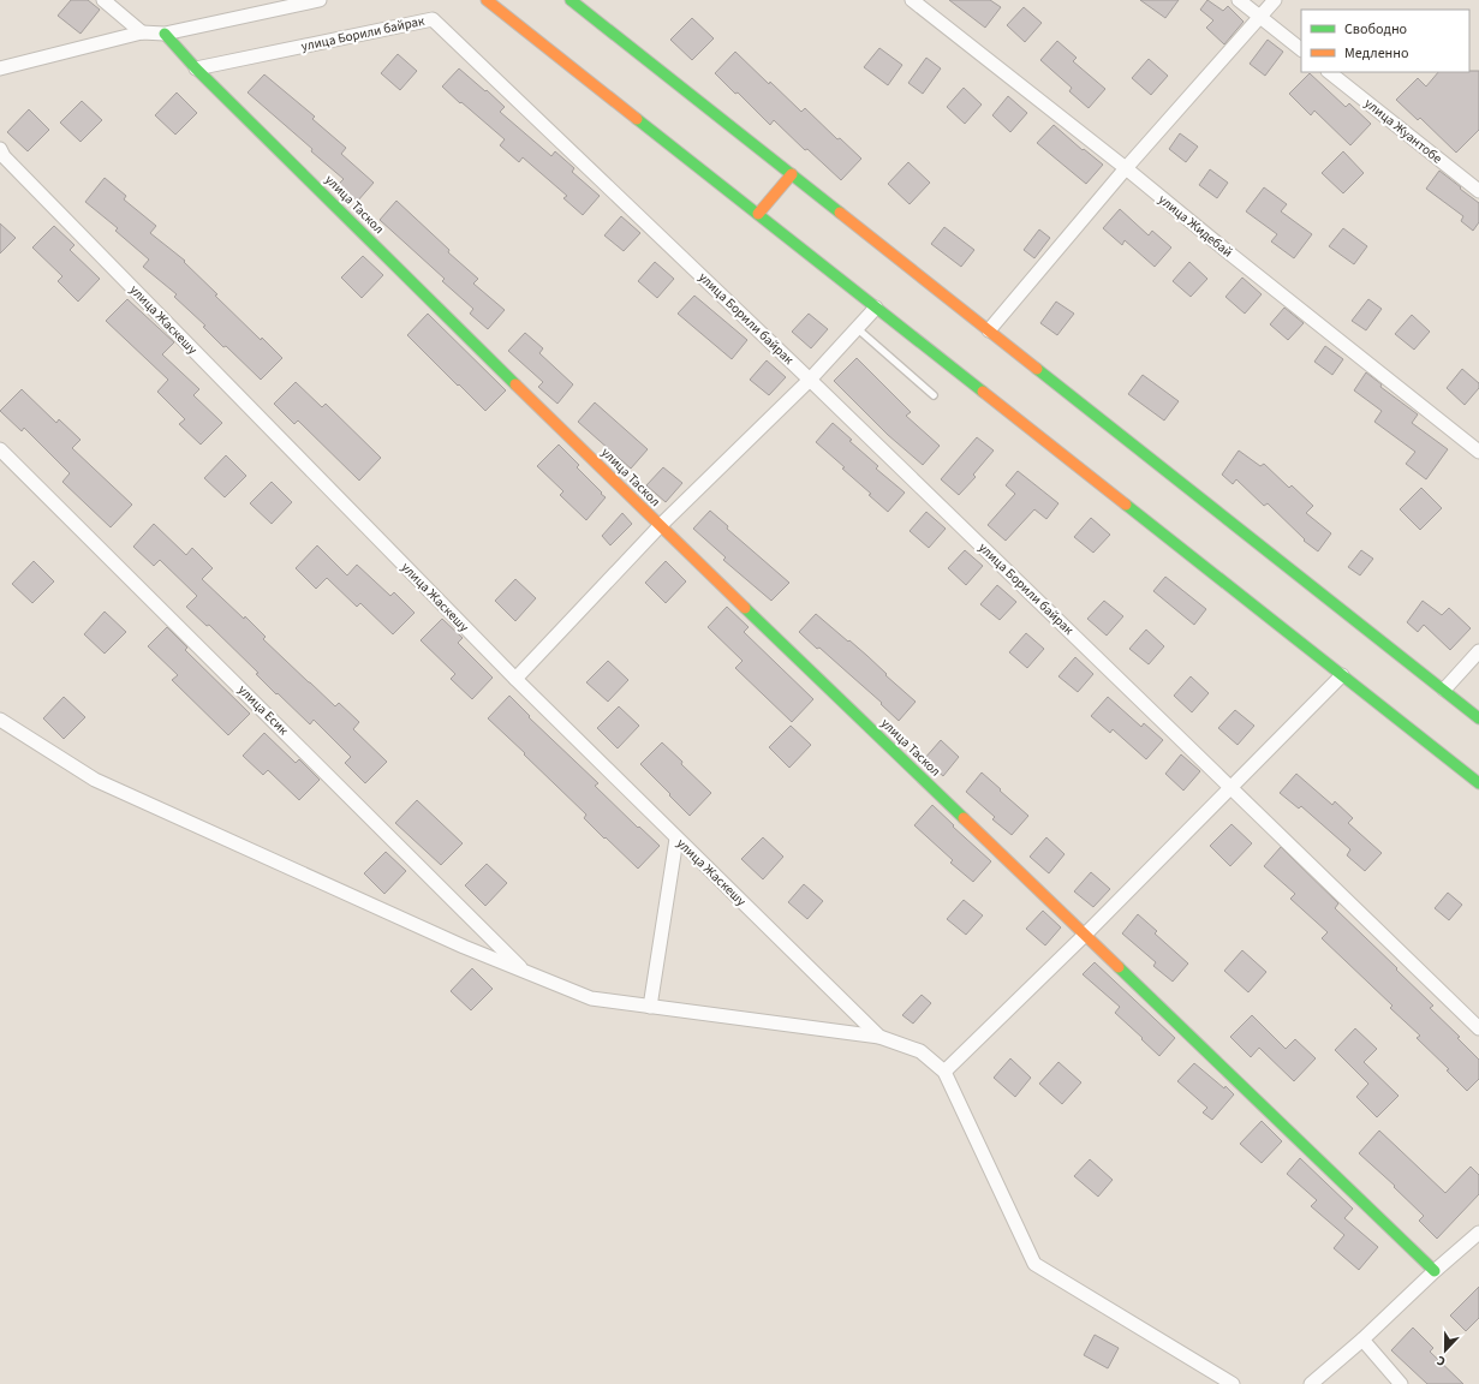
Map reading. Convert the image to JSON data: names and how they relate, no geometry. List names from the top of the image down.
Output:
{
  "streets": {
    "main road": ["улица Таскол"],
    "street": [
      "улица Борили байрак",
      "улица Жуантобе",
      "улица Жидебай",
      "улица Жаскешу",
      "улица Есик"
    ]
  },
  "crossings": [
    ["улица Борили байрак", "улица Таскол"]
  ],
  "legend": ["Свободно", "Медленно"],
  "north": "bottom"
}
